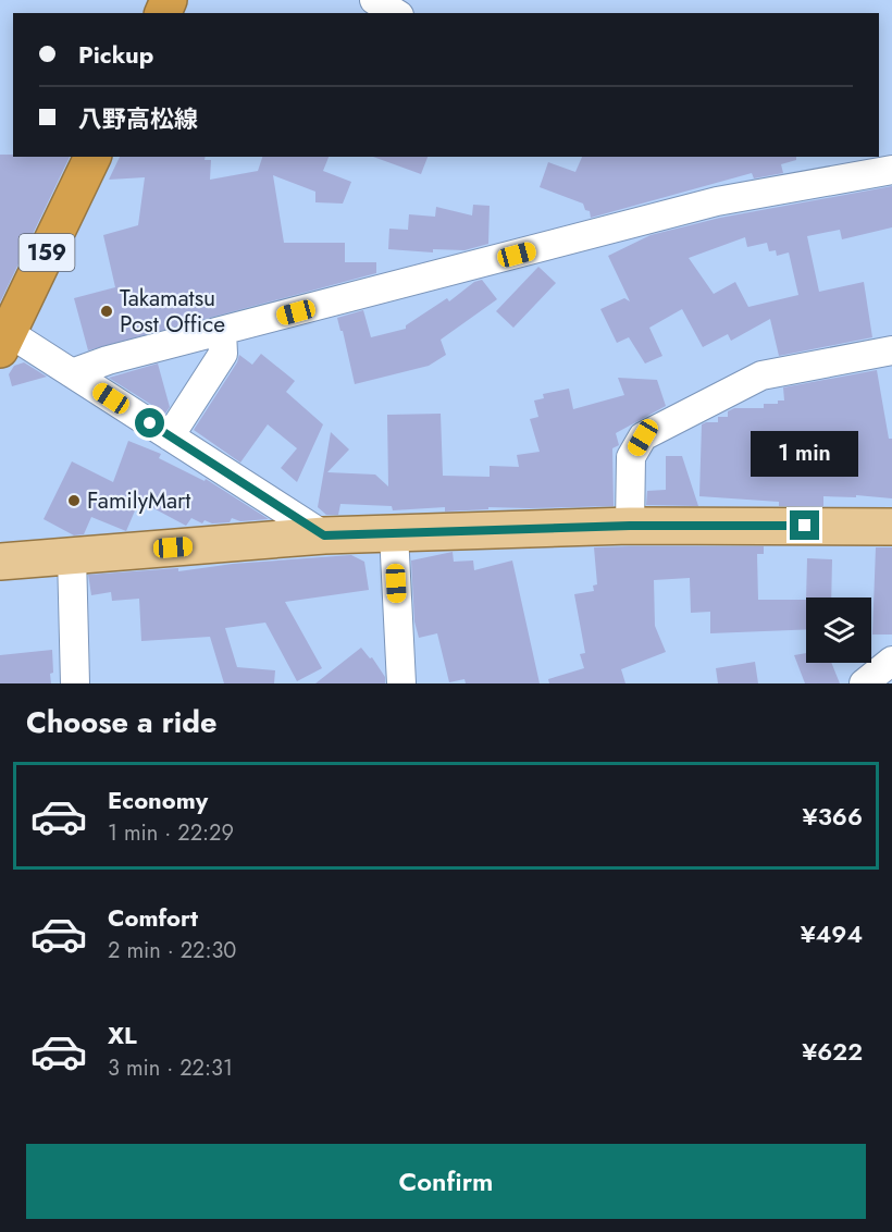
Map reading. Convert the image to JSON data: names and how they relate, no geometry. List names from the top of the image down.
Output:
{
  "streets": {
    "highway": ["159"]
  },
  "places": ["Takamatsu Post Office", "FamilyMart"],
  "page": {
    "banner": ["Pickup", "八野高松線"],
    "bubble": "1 min",
    "heading": "Choose a ride",
    "list": [
      {
        "name": "Economy",
        "note": "1 min · 22:29",
        "value": "¥366"
      },
      {
        "name": "Comfort",
        "note": "2 min · 22:30",
        "value": "¥494"
      },
      {
        "name": "XL",
        "note": "3 min · 22:31",
        "value": "¥622"
      }
    ],
    "buttons": "Confirm"
  }
}
